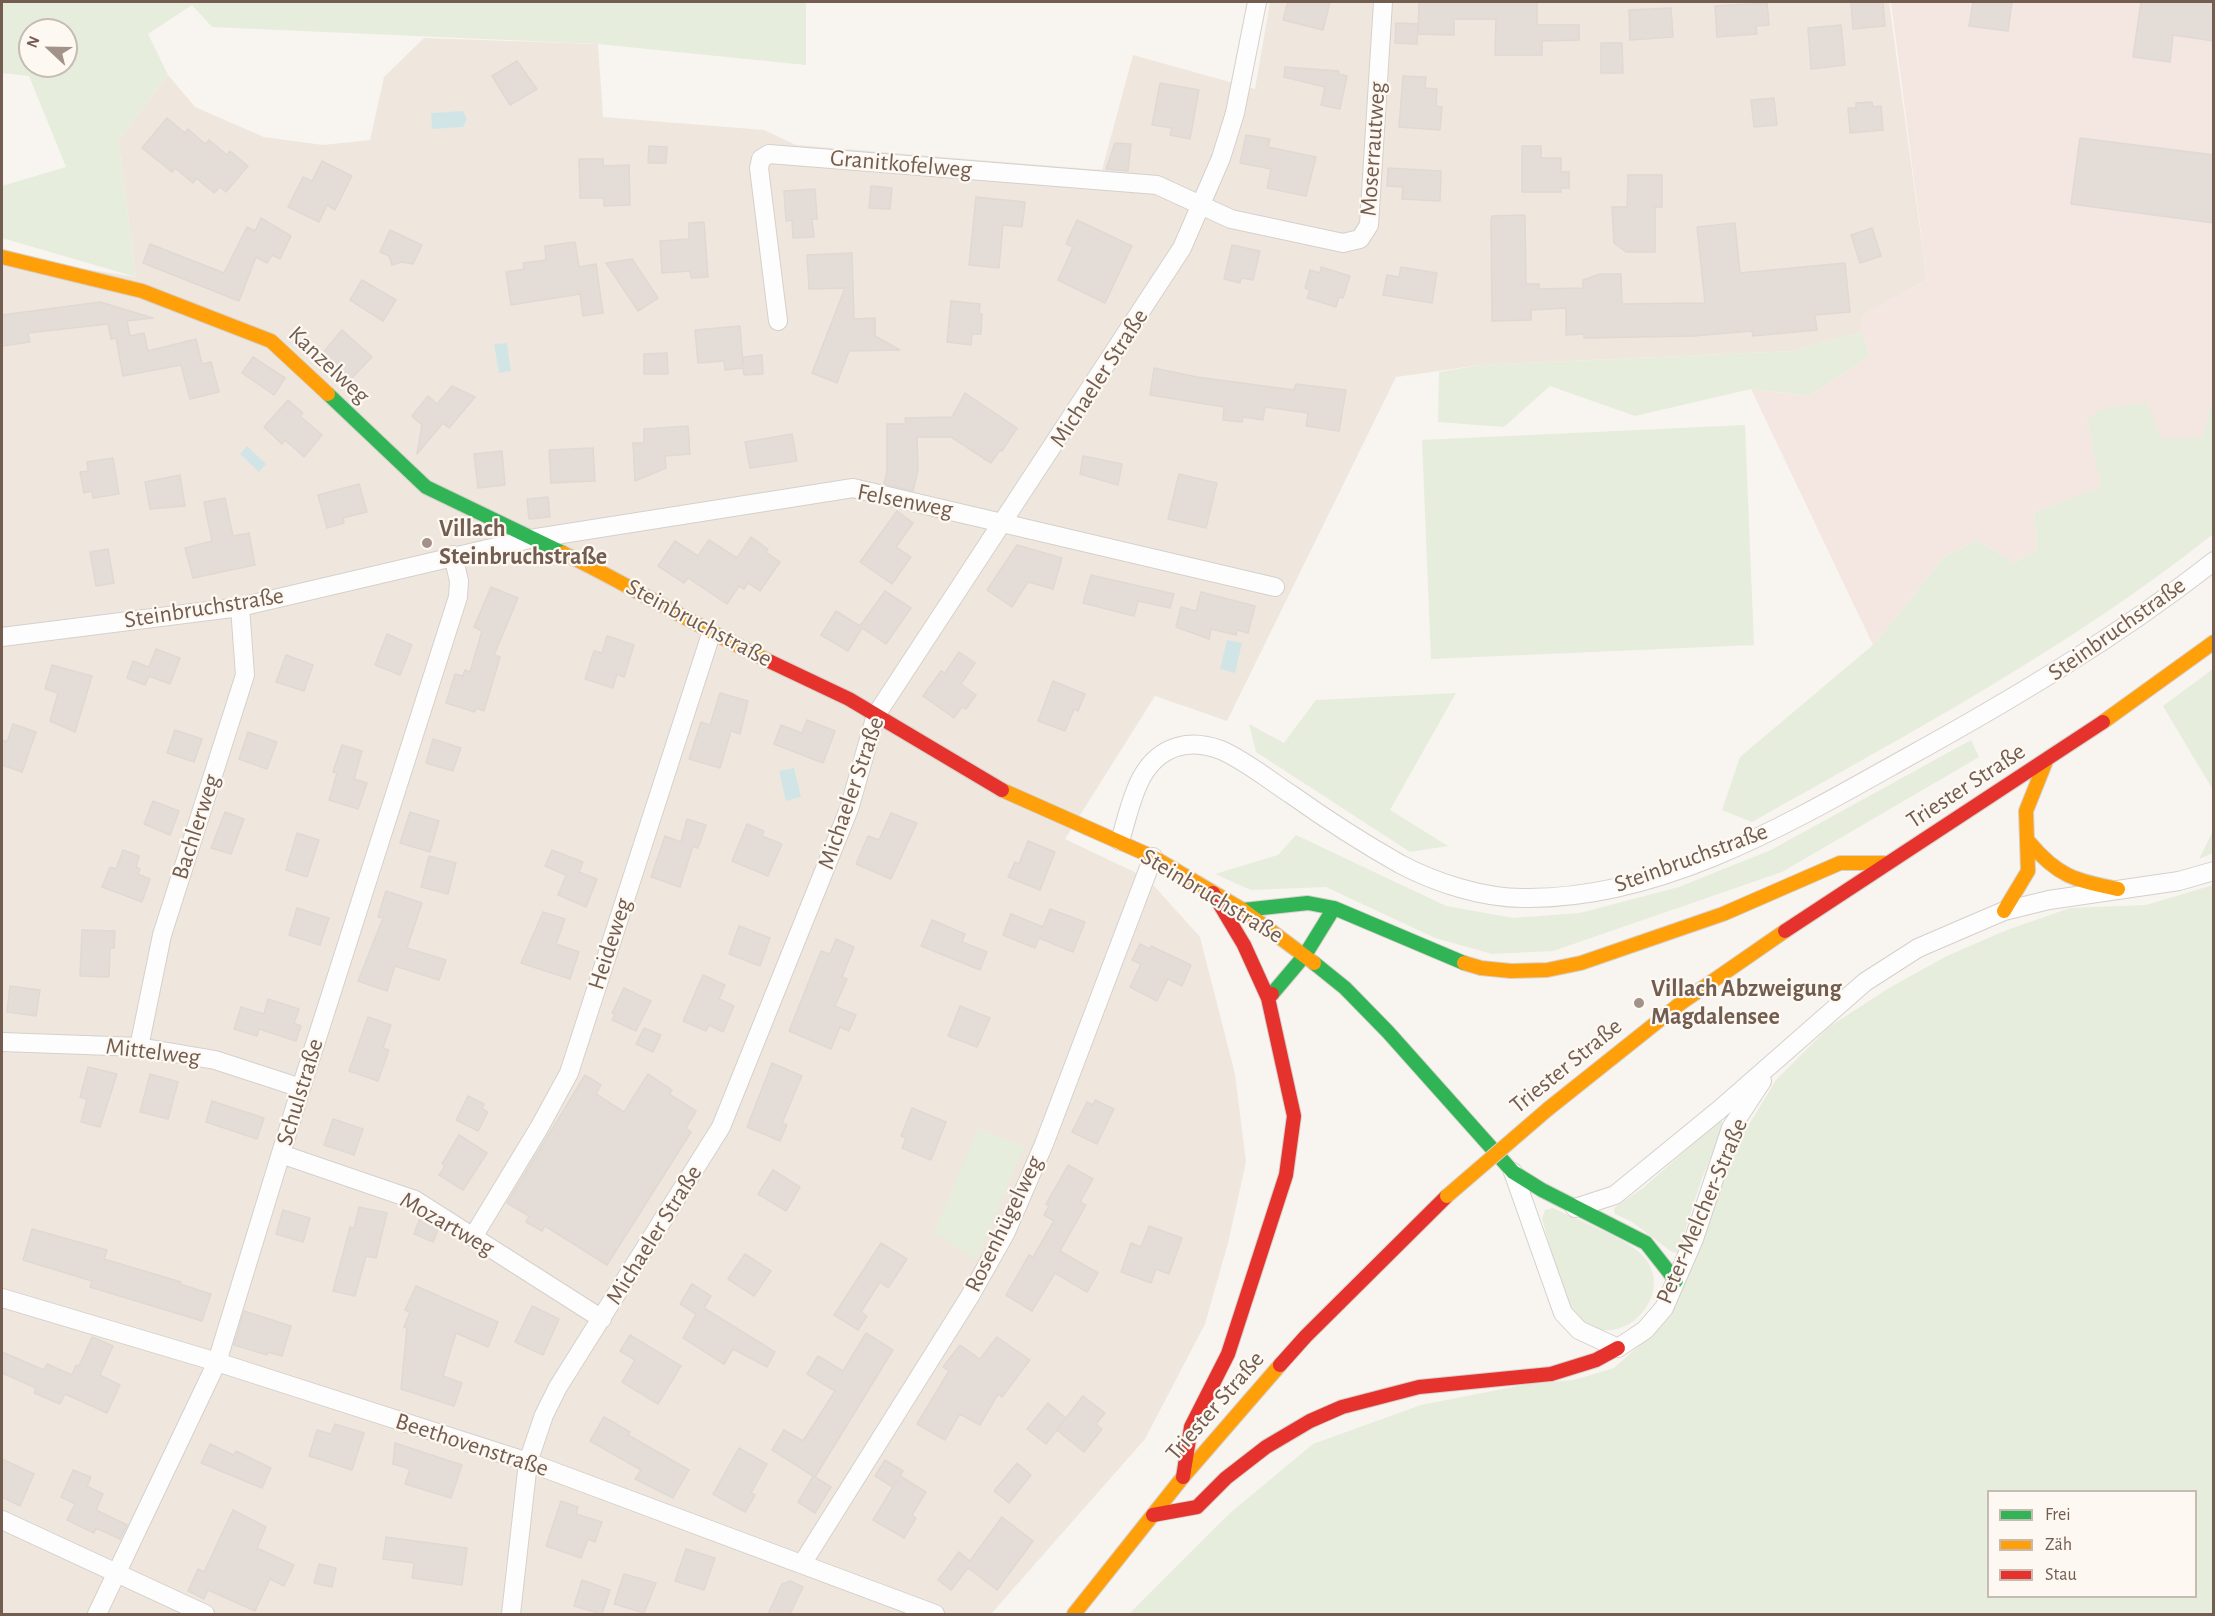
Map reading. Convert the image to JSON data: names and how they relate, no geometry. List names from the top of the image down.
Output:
{
  "streets": {
    "main road": ["Kanzelweg", "Steinbruchstraße", "Triester Straße"],
    "street": [
      "Moserrautweg",
      "Granitkofelweg",
      "Michaeler Straße",
      "Felsenweg",
      "Bachlerweg",
      "Heideweg",
      "Mittelweg",
      "Schulstraße",
      "Peter-Melcher-Straße",
      "Mozartweg",
      "Rosenhügelweg",
      "Beethovenstraße"
    ]
  },
  "crossings": [
    ["Moserrautweg", "Granitkofelweg"],
    ["Moserrautweg", "Michaeler Straße"],
    ["Granitkofelweg", "Michaeler Straße"],
    ["Kanzelweg", "Felsenweg"],
    ["Kanzelweg", "Steinbruchstraße"],
    ["Michaeler Straße", "Felsenweg"],
    ["Michaeler Straße", "Steinbruchstraße"],
    ["Michaeler Straße", "Mozartweg"],
    ["Michaeler Straße", "Beethovenstraße"],
    ["Felsenweg", "Steinbruchstraße"],
    ["Steinbruchstraße", "Bachlerweg"],
    ["Steinbruchstraße", "Heideweg"],
    ["Steinbruchstraße", "Schulstraße"],
    ["Steinbruchstraße", "Peter-Melcher-Straße"],
    ["Steinbruchstraße", "Rosenhügelweg"],
    ["Bachlerweg", "Mittelweg"],
    ["Heideweg", "Mozartweg"],
    ["Mittelweg", "Schulstraße"],
    ["Schulstraße", "Mozartweg"],
    ["Schulstraße", "Beethovenstraße"],
    ["Rosenhügelweg", "Beethovenstraße"]
  ],
  "places": ["Villach Steinbruchstraße", "Villach Abzweigung Magdalensee"],
  "legend": ["Frei", "Zäh", "Stau"],
  "north": "left"
}
